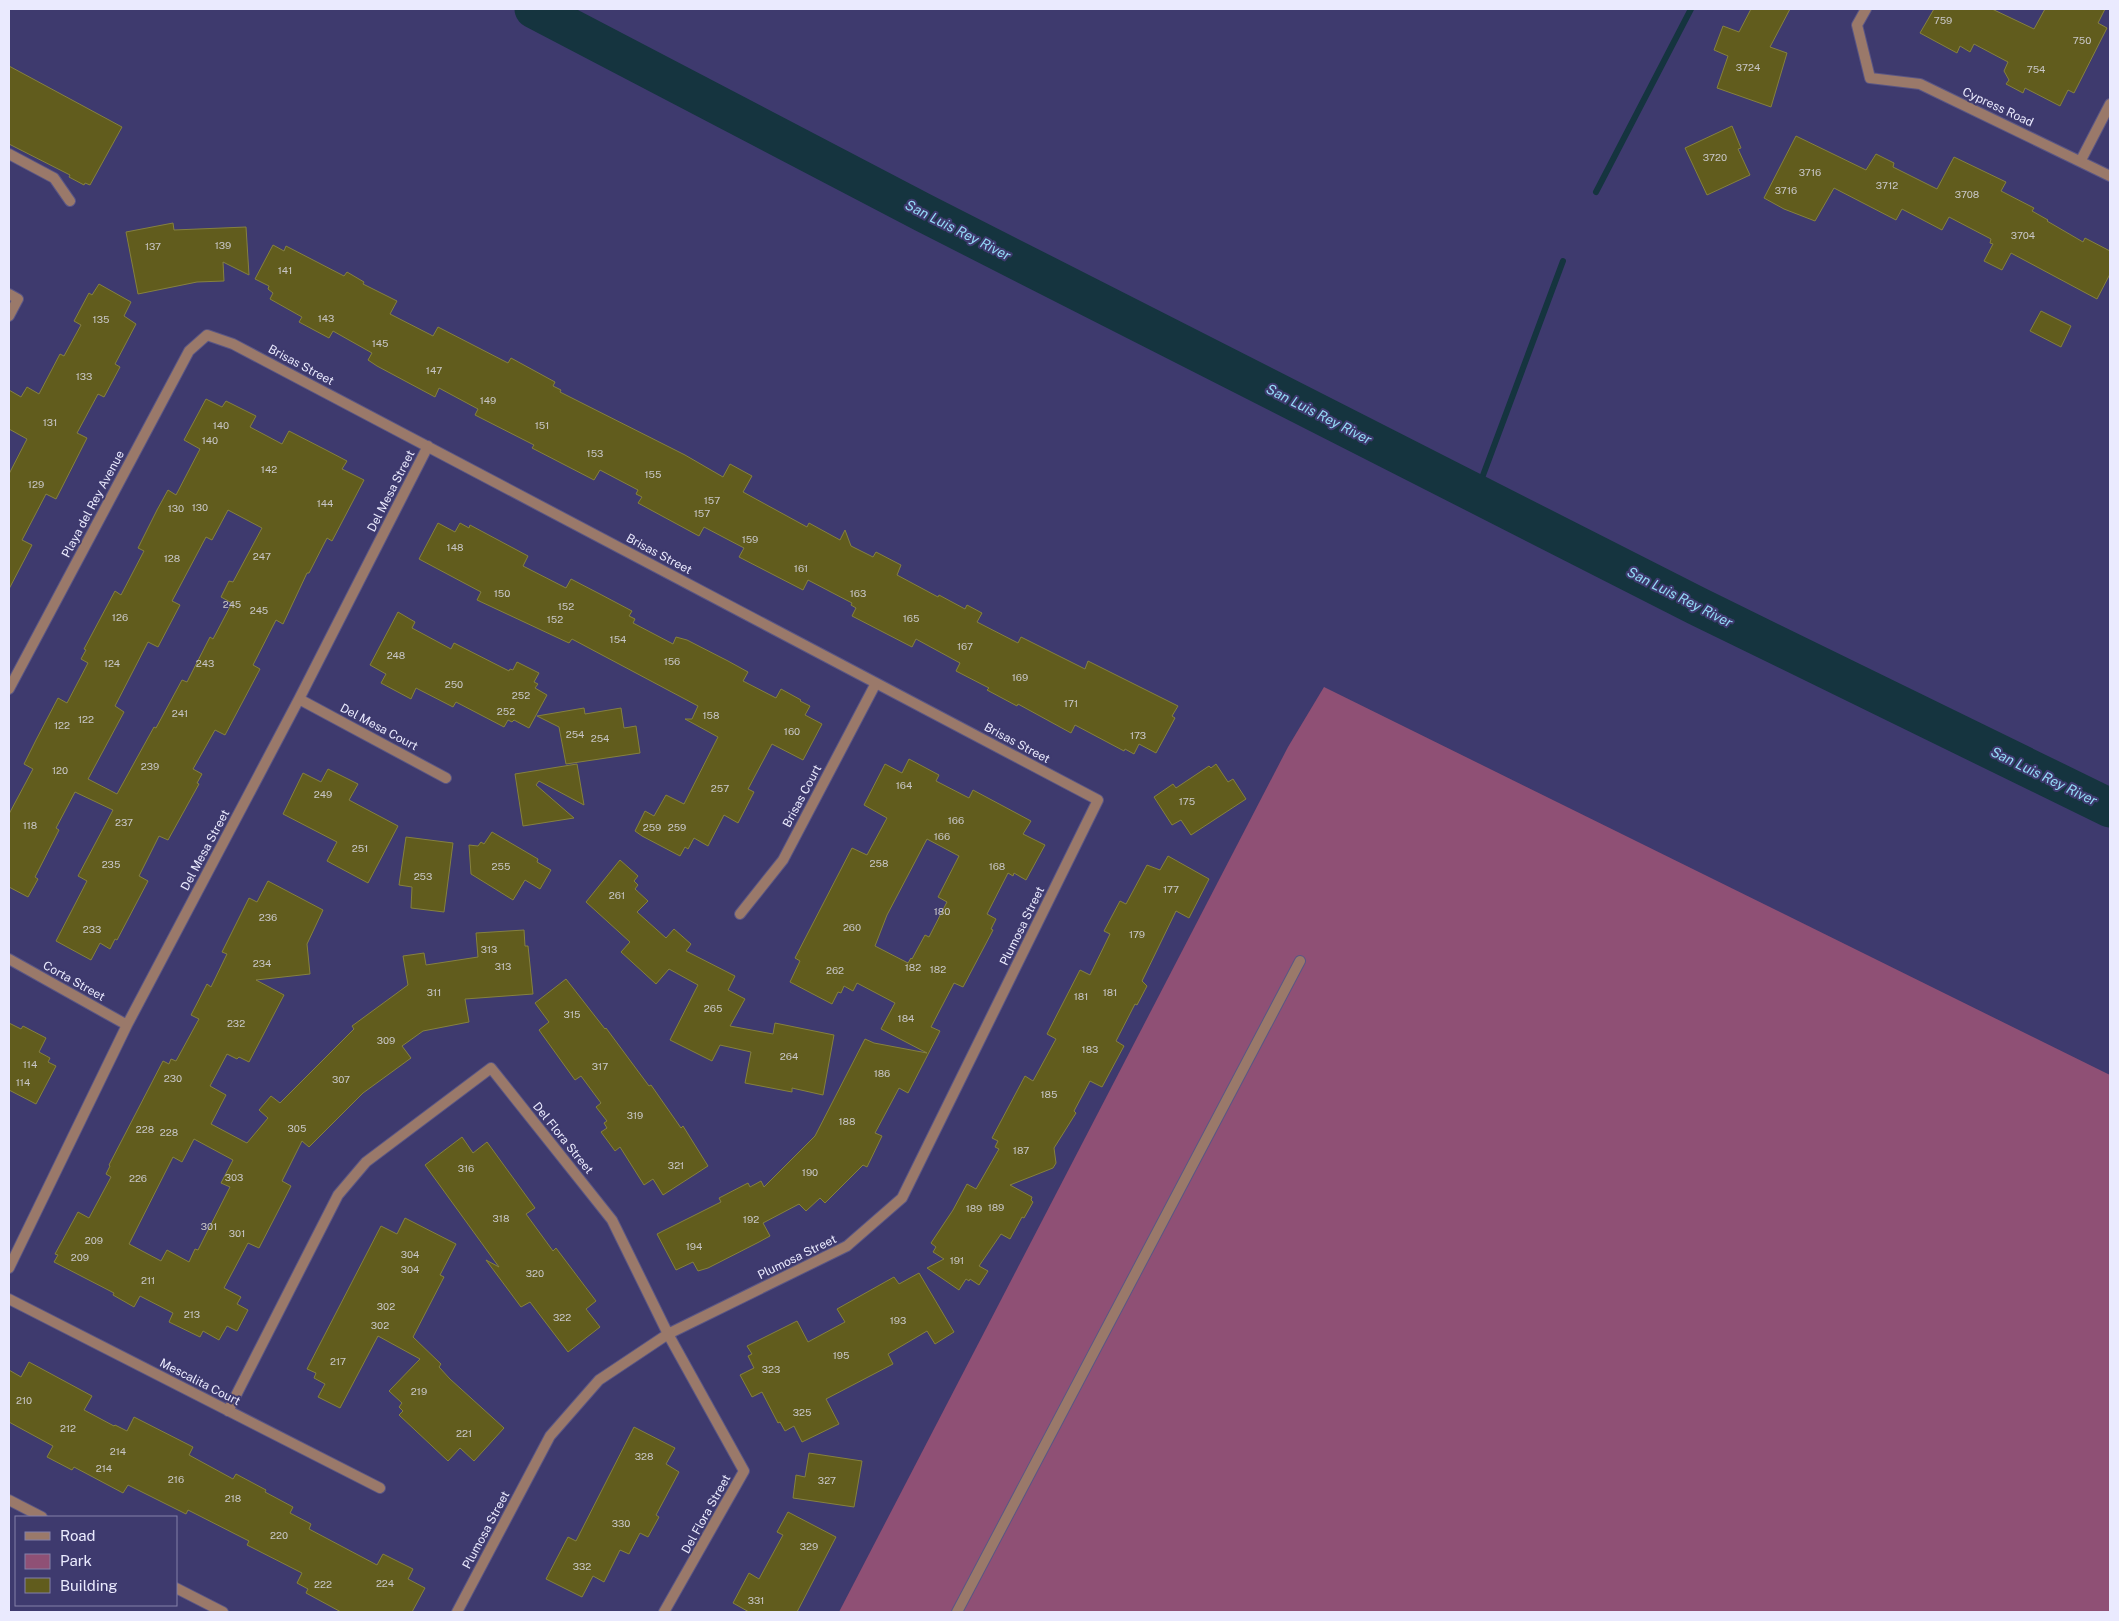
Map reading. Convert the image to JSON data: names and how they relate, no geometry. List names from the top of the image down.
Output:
{
  "streets": {
    "street": [
      "Cypress Road",
      "Brisas Street",
      "Del Mesa Street",
      "Playa del Rey Avenue",
      "Del Mesa Court",
      "Brisas Court",
      "Plumosa Street",
      "Corta Street",
      "Del Flora Street",
      "Mescalita Court"
    ]
  },
  "crossings": [
    ["Brisas Street", "Del Mesa Street"],
    ["Brisas Street", "Playa del Rey Avenue"],
    ["Brisas Street", "Brisas Court"],
    ["Brisas Street", "Plumosa Street"],
    ["Del Mesa Street", "Del Mesa Court"],
    ["Del Mesa Street", "Corta Street"],
    ["Plumosa Street", "Del Flora Street"],
    ["Del Flora Street", "Mescalita Court"]
  ],
  "water": ["San Luis Rey River"],
  "house_numbers": [
    "759",
    "750",
    "3724",
    "754",
    "3720",
    "3716",
    "3712",
    "3716",
    "3708",
    "3704",
    "139",
    "137",
    "141",
    "143",
    "135",
    "145",
    "147",
    "133",
    "149",
    "131",
    "140",
    "151",
    "140",
    "153",
    "142",
    "155",
    "129",
    "157",
    "144",
    "130",
    "130",
    "157",
    "159",
    "148",
    "247",
    "128",
    "161",
    "150",
    "163",
    "245",
    "152",
    "245",
    "126",
    "165",
    "152",
    "154",
    "167",
    "248",
    "156",
    "124",
    "243",
    "169",
    "250",
    "252",
    "171",
    "252",
    "241",
    "158",
    "122",
    "122",
    "160",
    "254",
    "173",
    "254",
    "239",
    "120",
    "164",
    "257",
    "249",
    "175",
    "166",
    "237",
    "118",
    "259",
    "259",
    "166",
    "251",
    "258",
    "235",
    "255",
    "168",
    "253",
    "177",
    "261",
    "180",
    "236",
    "260",
    "233",
    "179",
    "313",
    "234",
    "313",
    "182",
    "182",
    "262",
    "311",
    "181",
    "181",
    "265",
    "315",
    "184",
    "232",
    "309",
    "183",
    "264",
    "114",
    "317",
    "186",
    "230",
    "307",
    "114",
    "185",
    "319",
    "188",
    "305",
    "228",
    "228",
    "187",
    "321",
    "316",
    "190",
    "303",
    "226",
    "189",
    "189",
    "318",
    "192",
    "301",
    "301",
    "209",
    "194",
    "304",
    "209",
    "191",
    "304",
    "320",
    "211",
    "302",
    "213",
    "322",
    "193",
    "302",
    "195",
    "217",
    "323",
    "219",
    "210",
    "325",
    "212",
    "221",
    "214",
    "328",
    "214",
    "216",
    "327",
    "218",
    "330",
    "220",
    "329",
    "332",
    "224",
    "222",
    "331"
  ],
  "legend": ["Road", "Park", "Building"]
}
